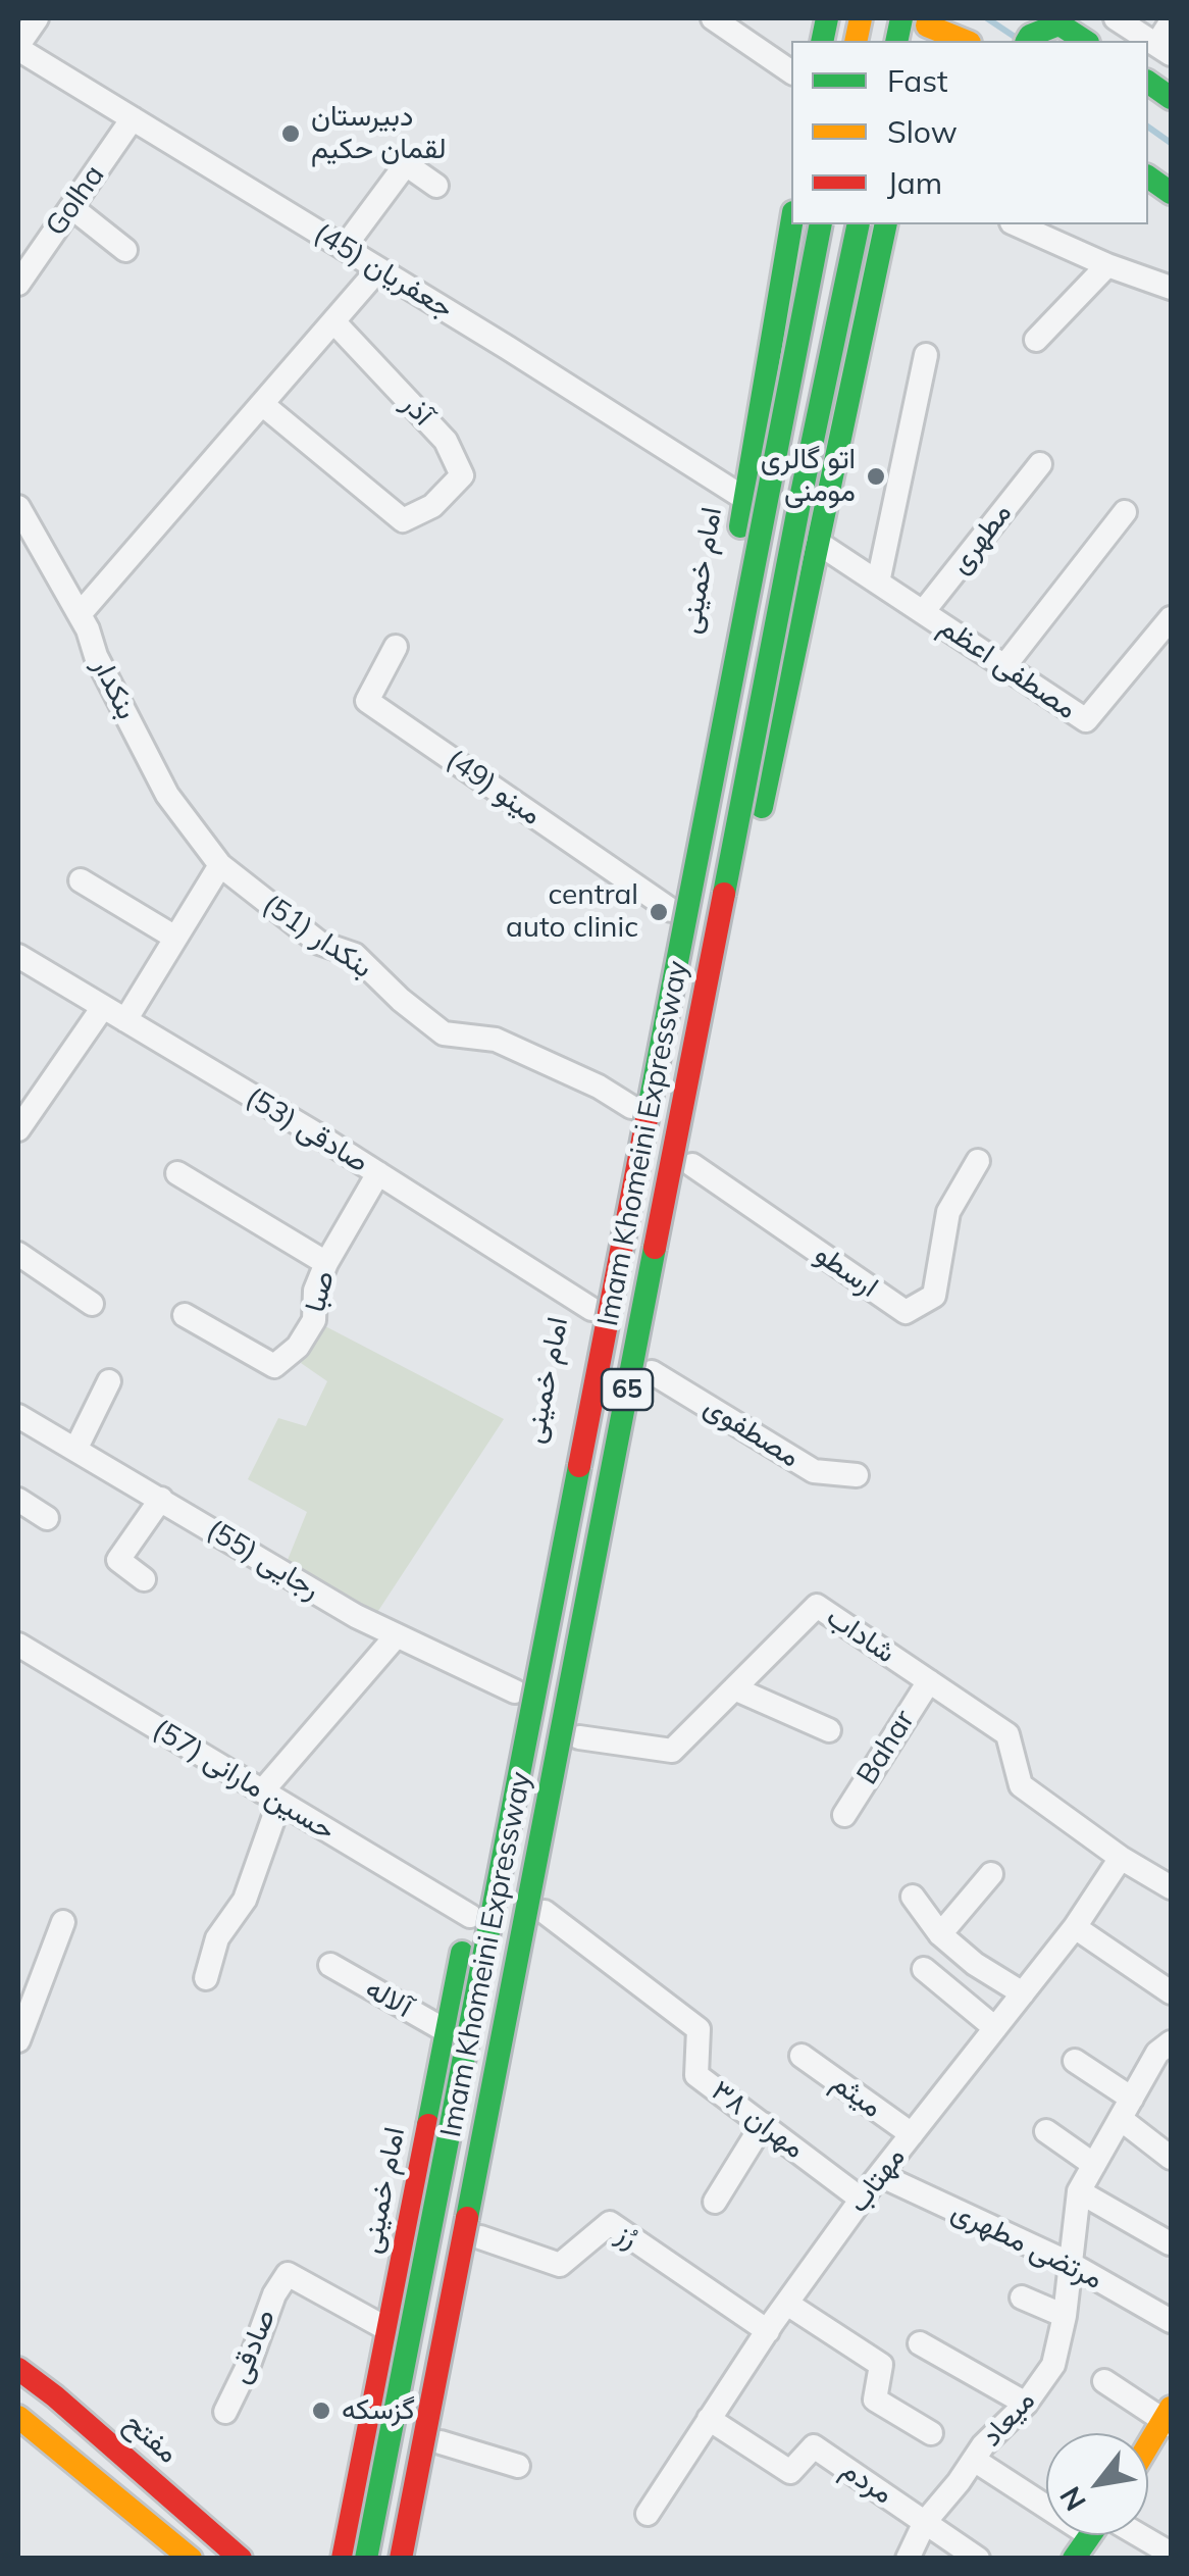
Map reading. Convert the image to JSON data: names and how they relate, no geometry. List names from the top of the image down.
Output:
{
  "streets": {
    "main road": [
      "امام خمینی",
      "Imam Khomeini Expressway",
      "65",
      "مفتح"
    ],
    "street": [
      "Golha",
      "جعفریان (45)",
      "آذر",
      "مطهری",
      "مصطفی اعظم",
      "بنکدار",
      "مینو (49)",
      "بنکدار (51)",
      "صادقی (53)",
      "ارسطو",
      "صبا",
      "مصطفوی",
      "رجایی (55)",
      "شاداب",
      "Bahar",
      "حسین مارانی (57)",
      "آلاله",
      "میثم",
      "مهران ۳۸",
      "مهتاب",
      "رُز",
      "مرتضی مطهری",
      "صادقی",
      "میعاد",
      "مردم"
    ]
  },
  "crossings": [
    ["Golha", "جعفریان (45)"],
    ["جعفریان (45)", "امام خمینی"],
    ["مطهری", "مصطفی اعظم"],
    ["امام خمینی", "مینو (49)"],
    ["امام خمینی", "بنکدار (51)"],
    ["امام خمینی", "صادقی (53)"],
    ["امام خمینی", "رجایی (55)"],
    ["امام خمینی", "حسین مارانی (57)"],
    ["امام خمینی", "آلاله"],
    ["امام خمینی", "صادقی"],
    ["بنکدار", "بنکدار (51)"],
    ["صادقی (53)", "صبا"],
    ["شاداب", "Bahar"],
    ["شاداب", "مهتاب"],
    ["میثم", "مهتاب"],
    ["مهران ۳۸", "مهتاب"],
    ["مهتاب", "رُز"],
    ["مهتاب", "مرتضی مطهری"],
    ["مهتاب", "مردم"],
    ["مرتضی مطهری", "میعاد"],
    ["میعاد", "مردم"]
  ],
  "places": [
    "دبیرستان لقمان حکیم",
    "اتو گالری مومنی",
    "central auto clinic",
    "گزسکه"
  ],
  "legend": ["Fast", "Slow", "Jam"],
  "north": "bottom left"
}
